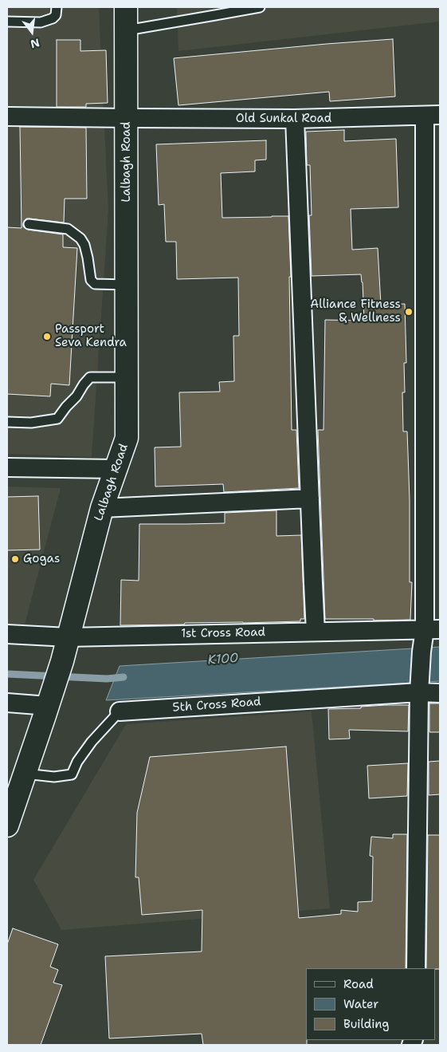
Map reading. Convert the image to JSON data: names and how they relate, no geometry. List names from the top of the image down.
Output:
{
  "streets": {
    "main road": ["Lalbagh Road"],
    "street": ["Old Sunkal Road", "1st Cross Road", "5th Cross Road"]
  },
  "crossings": [
    ["Old Sunkal Road", "Lalbagh Road"],
    ["Lalbagh Road", "1st Cross Road"],
    ["Lalbagh Road", "5th Cross Road"]
  ],
  "water": ["K100"],
  "places": ["Alliance Fitness & Wellness", "Passport Seva Kendra", "Gogas"],
  "legend": ["Road", "Water", "Building"],
  "north": "bottom"
}
